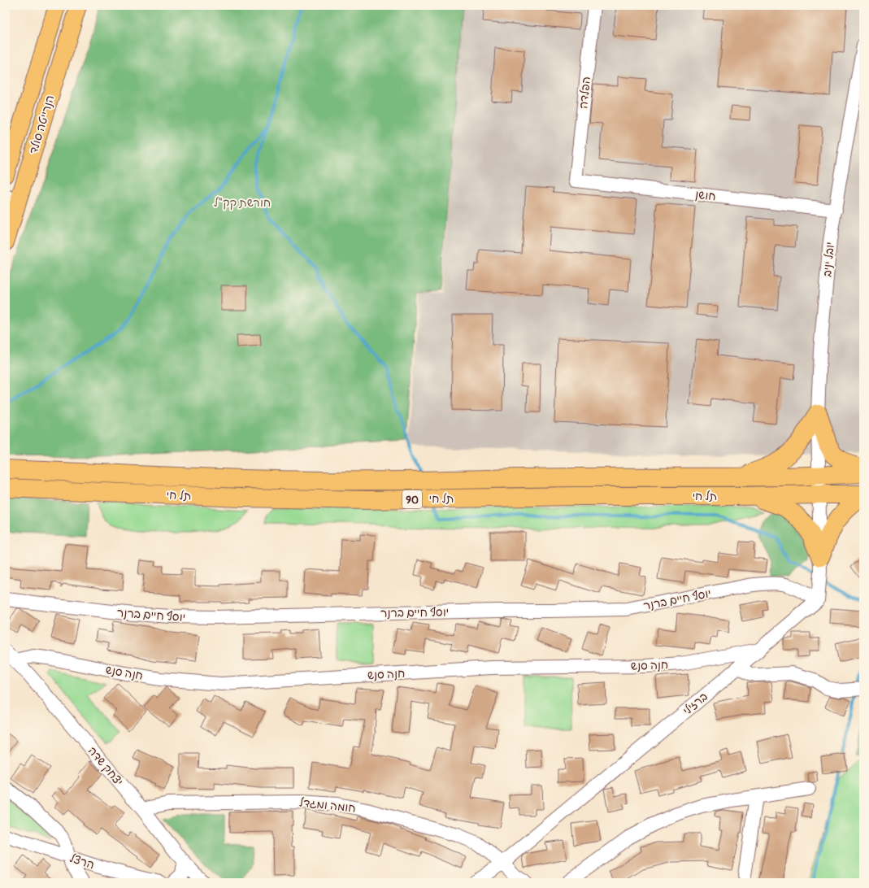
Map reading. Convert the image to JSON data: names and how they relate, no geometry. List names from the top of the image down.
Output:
{
  "streets": {
    "highway": ["תל חי", "90"],
    "main road": ["הנרייטה סולד"],
    "street": [
      "הפלדה",
      "חושן",
      "יובל יניב",
      "יוסף חיים ברנר",
      "חנה סנש",
      "ברזילי",
      "יצחק שדה",
      "חומה ומגדל",
      "הרצל"
    ]
  },
  "crossings": [
    ["הפלדה", "חושן"],
    ["חושן", "יובל יניב"],
    ["יובל יניב", "תל חי"],
    ["יובל יניב", "90"],
    ["תל חי", "90"],
    ["יוסף חיים ברנר", "ברזילי"],
    ["חנה סנש", "ברזילי"],
    ["חנה סנש", "יצחק שדה"],
    ["ברזילי", "חומה ומגדל"],
    ["יצחק שדה", "חומה ומגדל"]
  ],
  "parks": ["חורשת קק\"ל"]
}
